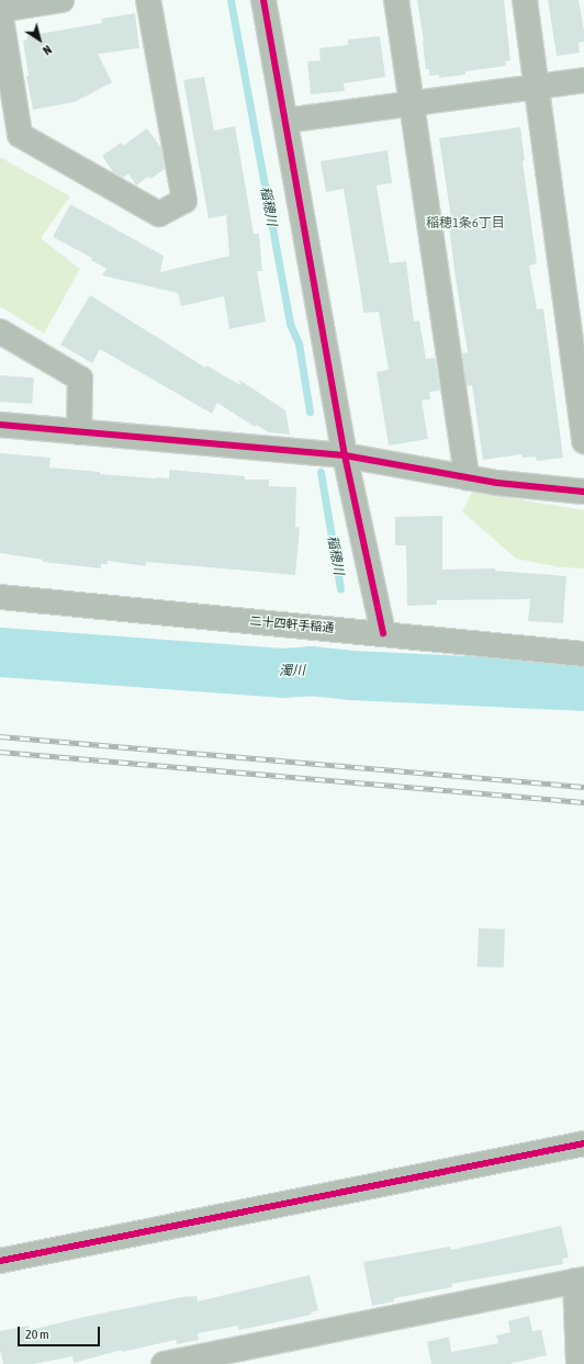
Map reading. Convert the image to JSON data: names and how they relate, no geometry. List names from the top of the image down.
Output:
{
  "streets": {
    "street": ["二十四軒手稲通"]
  },
  "districts": ["稲穂1条6丁目"],
  "water": ["稲穂川", "濁川"],
  "scale_bar": "20 m",
  "north": "bottom right"
}
